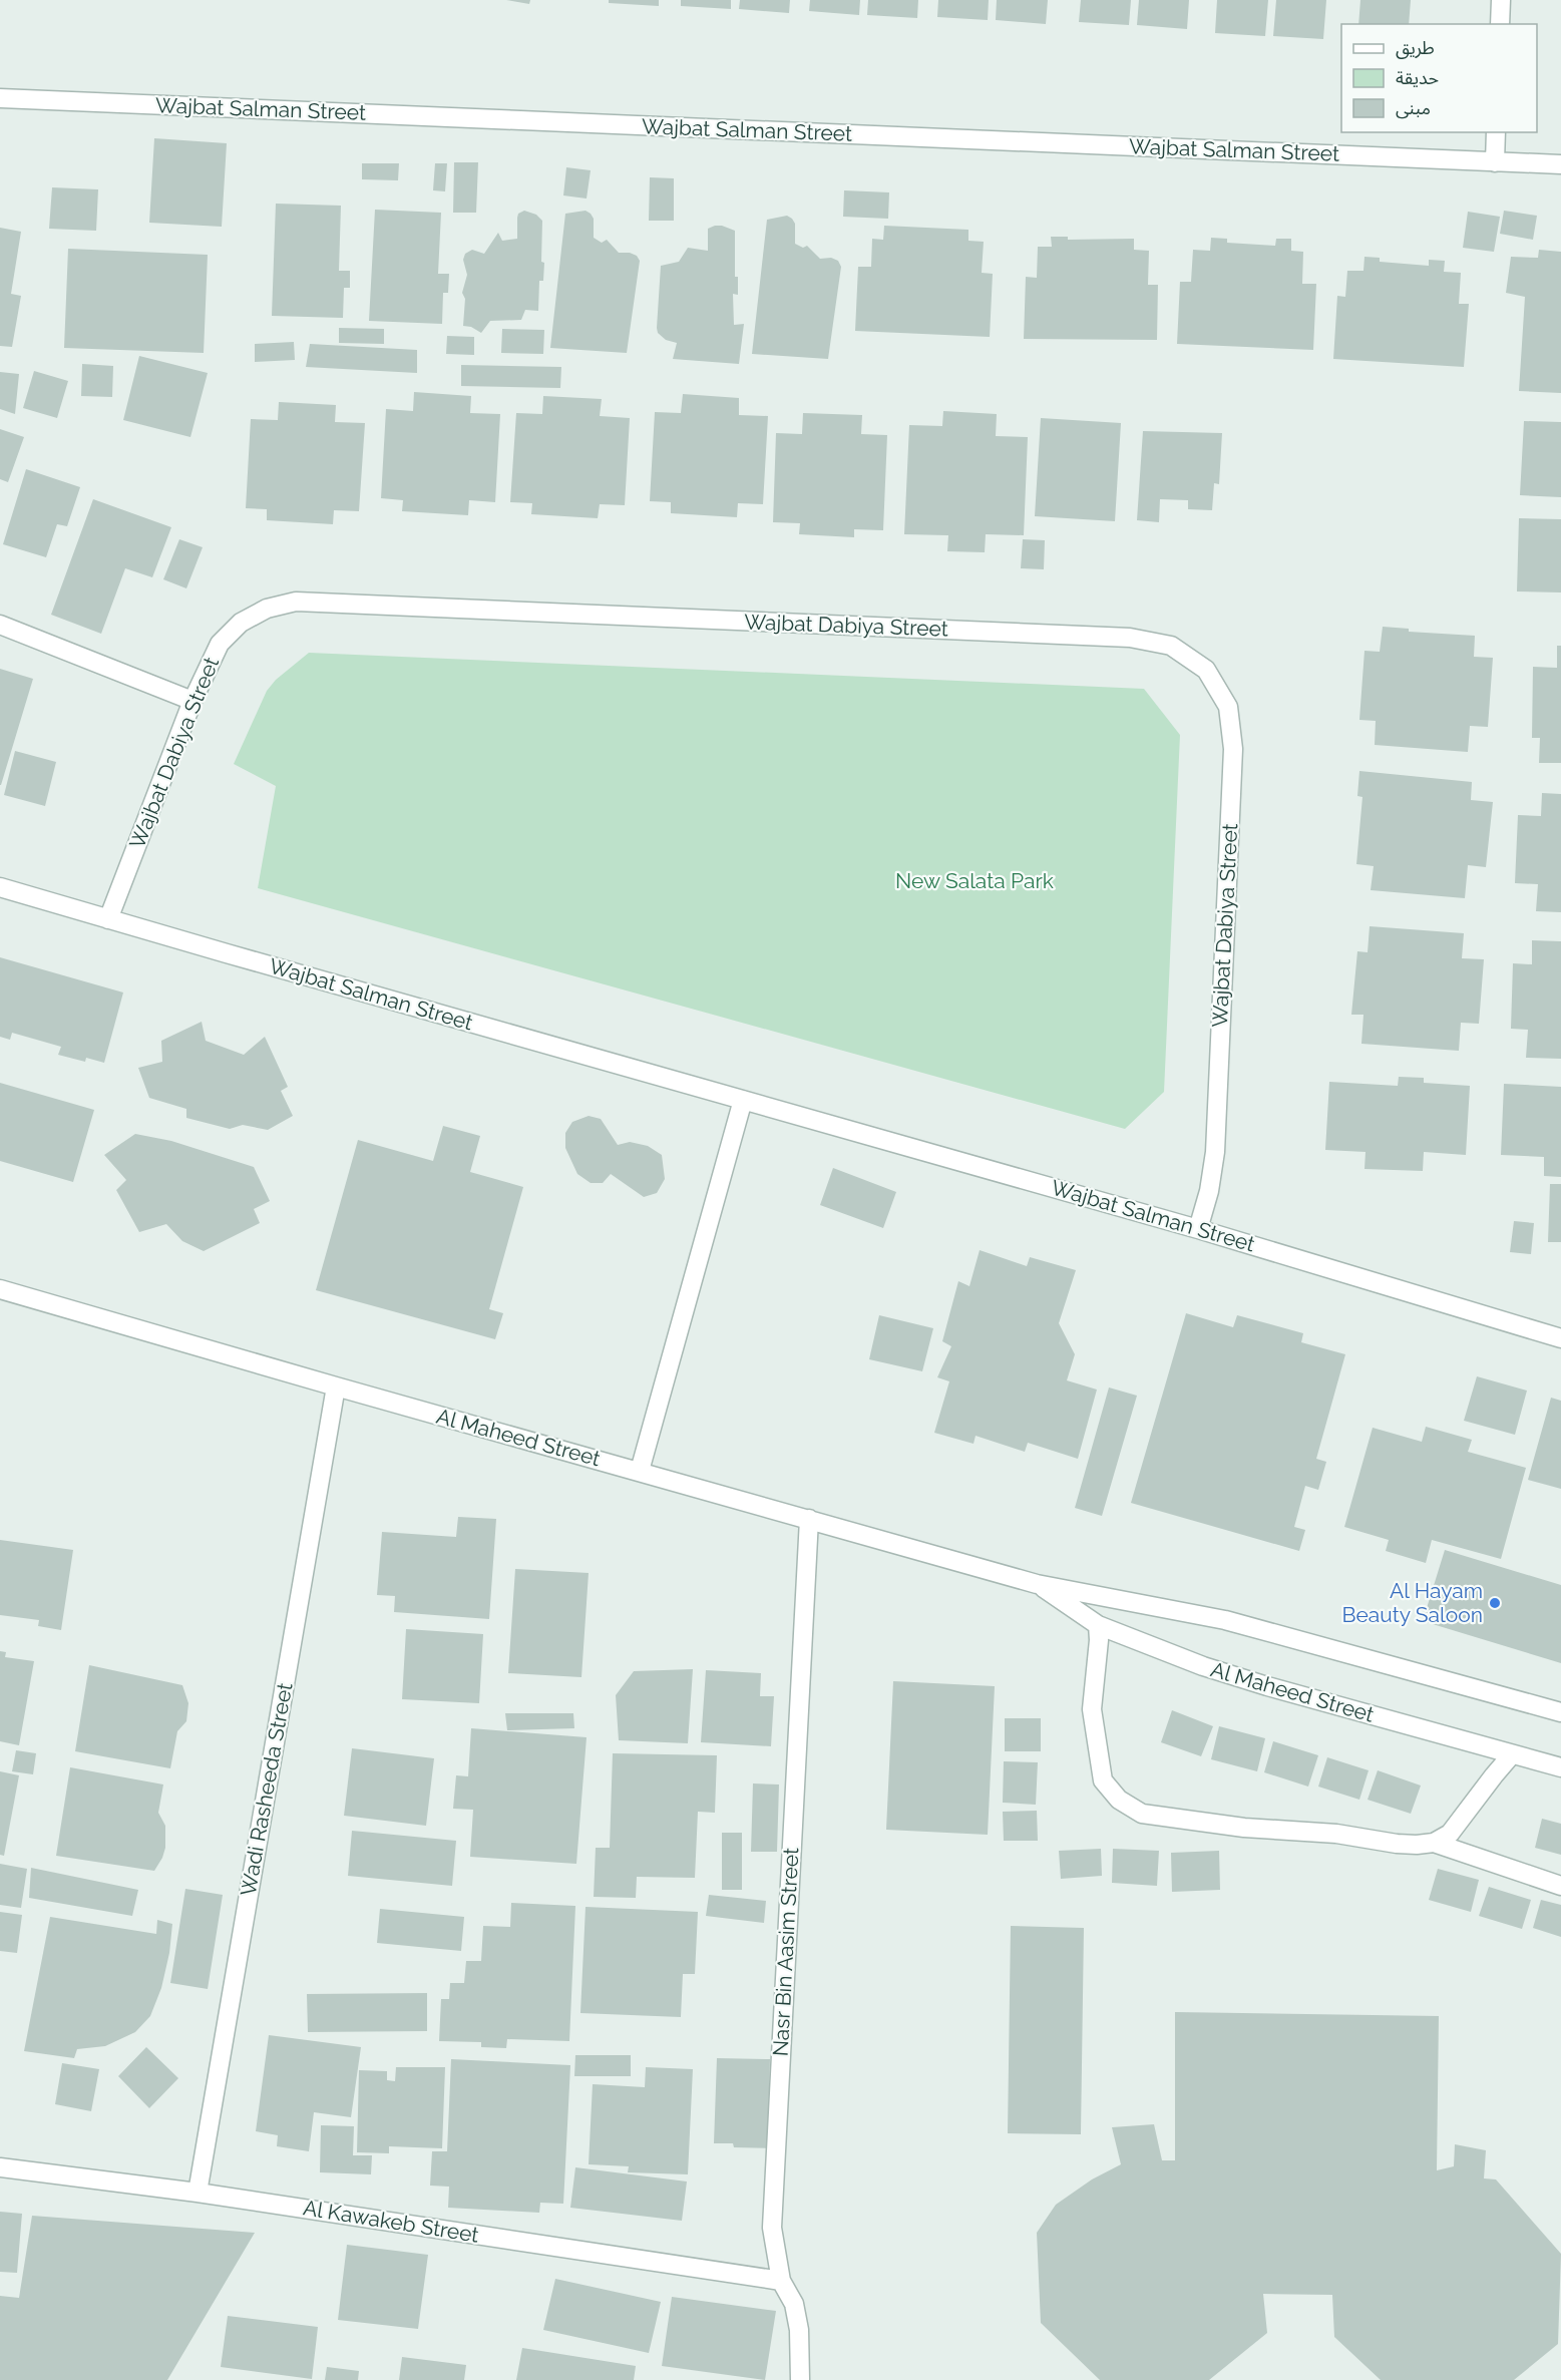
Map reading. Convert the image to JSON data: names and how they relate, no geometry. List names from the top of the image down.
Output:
{
  "streets": {
    "street": [
      "Wajbat Salman Street",
      "Wajbat Dabiya Street",
      "Al Maheed Street",
      "Wadi Rasheeda Street",
      "Nasr Bin Aasim Street",
      "Al Kawakeb Street"
    ]
  },
  "crossings": [
    ["Wajbat Salman Street", "Wajbat Dabiya Street"],
    ["Al Maheed Street", "Wadi Rasheeda Street"],
    ["Al Maheed Street", "Nasr Bin Aasim Street"],
    ["Wadi Rasheeda Street", "Al Kawakeb Street"],
    ["Nasr Bin Aasim Street", "Al Kawakeb Street"]
  ],
  "parks": ["New Salata Park"],
  "places": ["Al Hayam Beauty Saloon"],
  "legend": ["طريق", "حديقة", "مبنى"]
}
